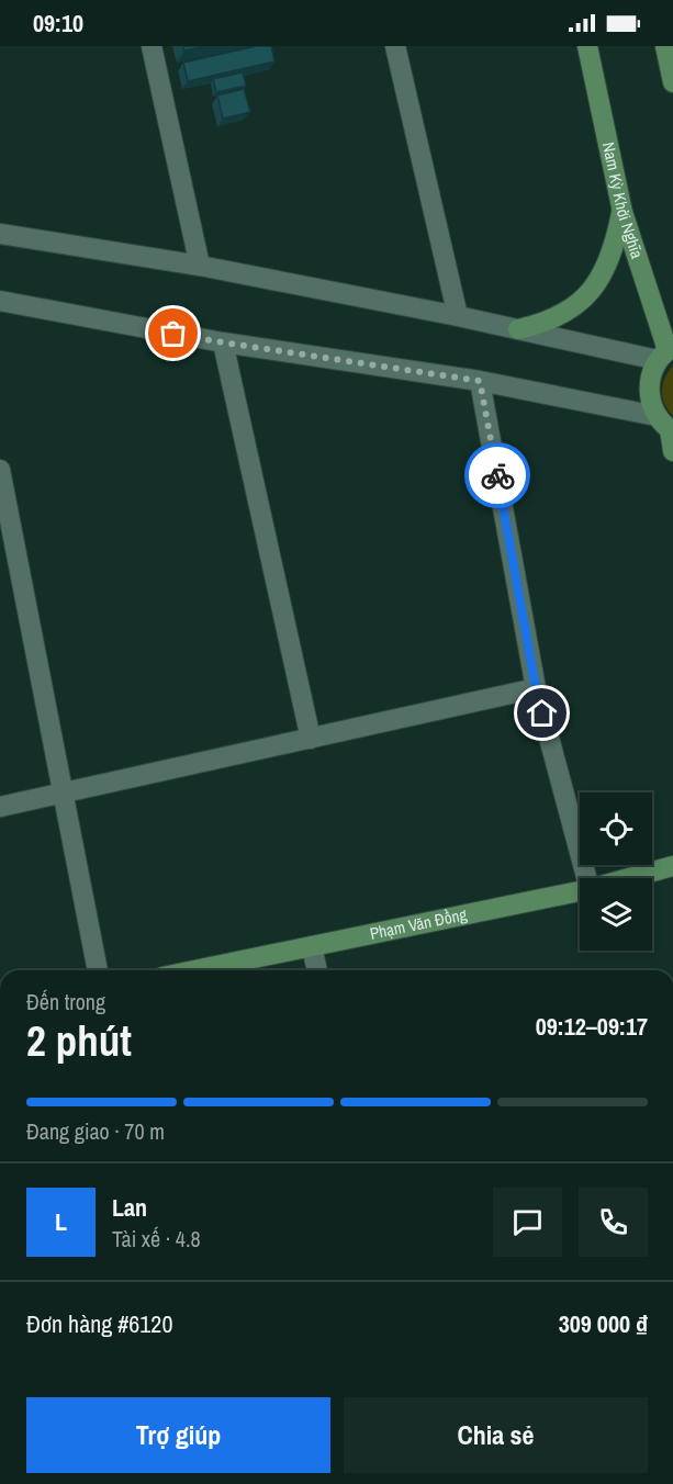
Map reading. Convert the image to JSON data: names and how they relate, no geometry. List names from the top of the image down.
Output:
{
  "streets": {
    "street": ["Nam Kỳ Khởi Nghĩa", "Phạm Văn Đồng"]
  },
  "page": {
    "status": "09:10",
    "heading": ["2 phút", "Đến trong", "09:12–09:17"],
    "panel": [
      "Lan",
      "Tài xế · 4.8",
      "Đơn hàng #6120",
      "309 000 ₫"
    ],
    "bar": "Đang giao · 70 m",
    "round": "L",
    "buttons": ["Trợ giúp", "Chia sẻ"]
  }
}
